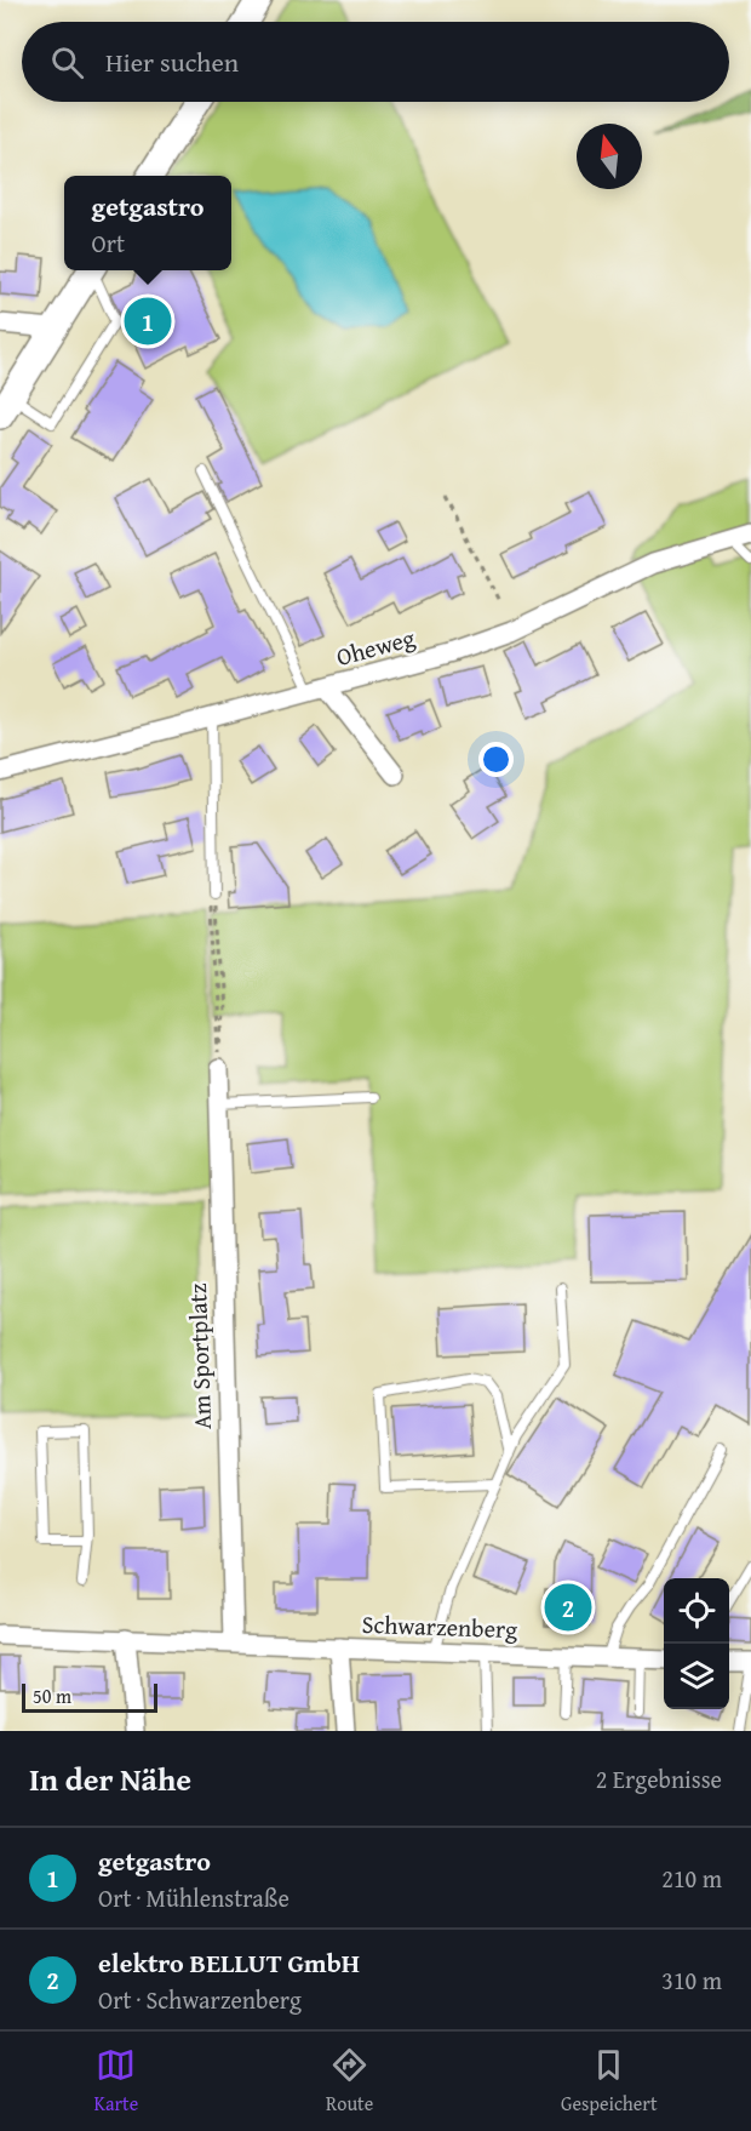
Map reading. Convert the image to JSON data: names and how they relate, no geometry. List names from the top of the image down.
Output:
{
  "streets": {
    "street": ["Oheweg", "Am Sportplatz", "Schwarzenberg"]
  },
  "crossings": [
    ["Am Sportplatz", "Schwarzenberg"]
  ],
  "scale_bar": "50 m",
  "north": "top",
  "page": {
    "search": "Hier suchen",
    "popup": ["getgastro", "Ort"],
    "pins": ["1", "2"],
    "scale": "50 m",
    "heading": ["In der Nähe", "2 Ergebnisse"],
    "list": [
      {
        "mark": "1",
        "name": "getgastro",
        "note": "Ort · Mühlenstraße",
        "value": "210 m"
      },
      {
        "mark": "2",
        "name": "elektro BELLUT GmbH",
        "note": "Ort · Schwarzenberg",
        "value": "310 m"
      }
    ],
    "nav": ["Karte", "Route", "Gespeichert"]
  }
}
